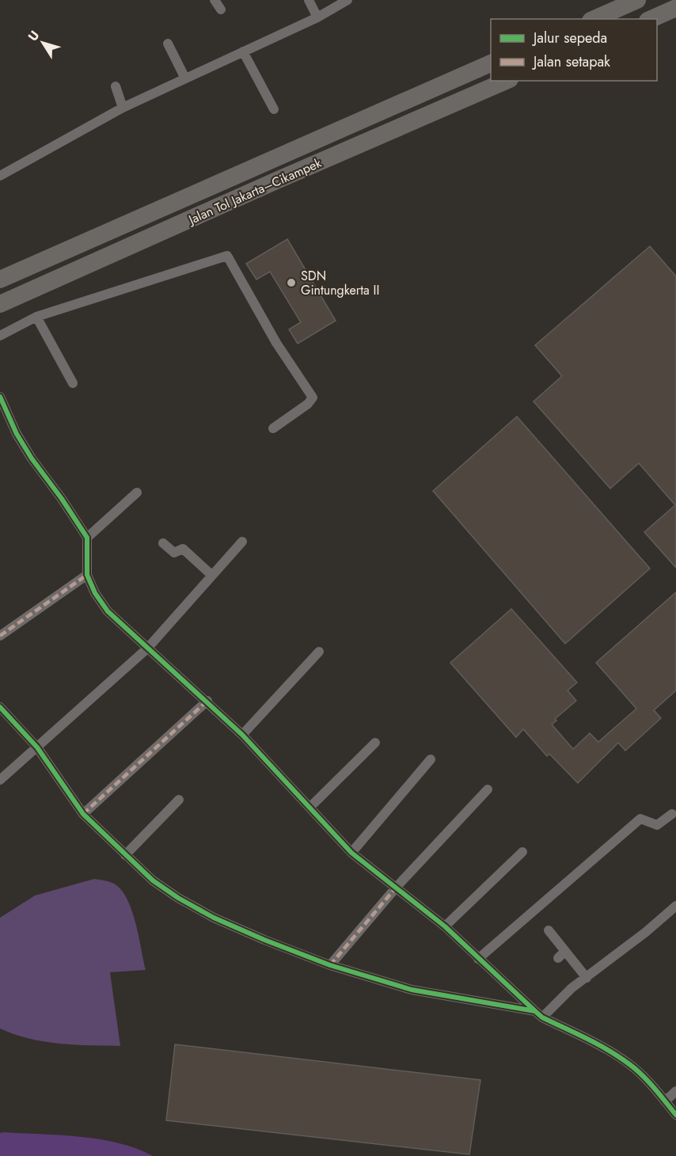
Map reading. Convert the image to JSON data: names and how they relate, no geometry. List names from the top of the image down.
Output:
{
  "streets": {
    "highway": ["Jalan Tol Jakarta–Cikampek"]
  },
  "places": ["SDN Gintungkerta II"],
  "legend": ["Jalur sepeda", "Jalan setapak"],
  "north": "top left"
}
